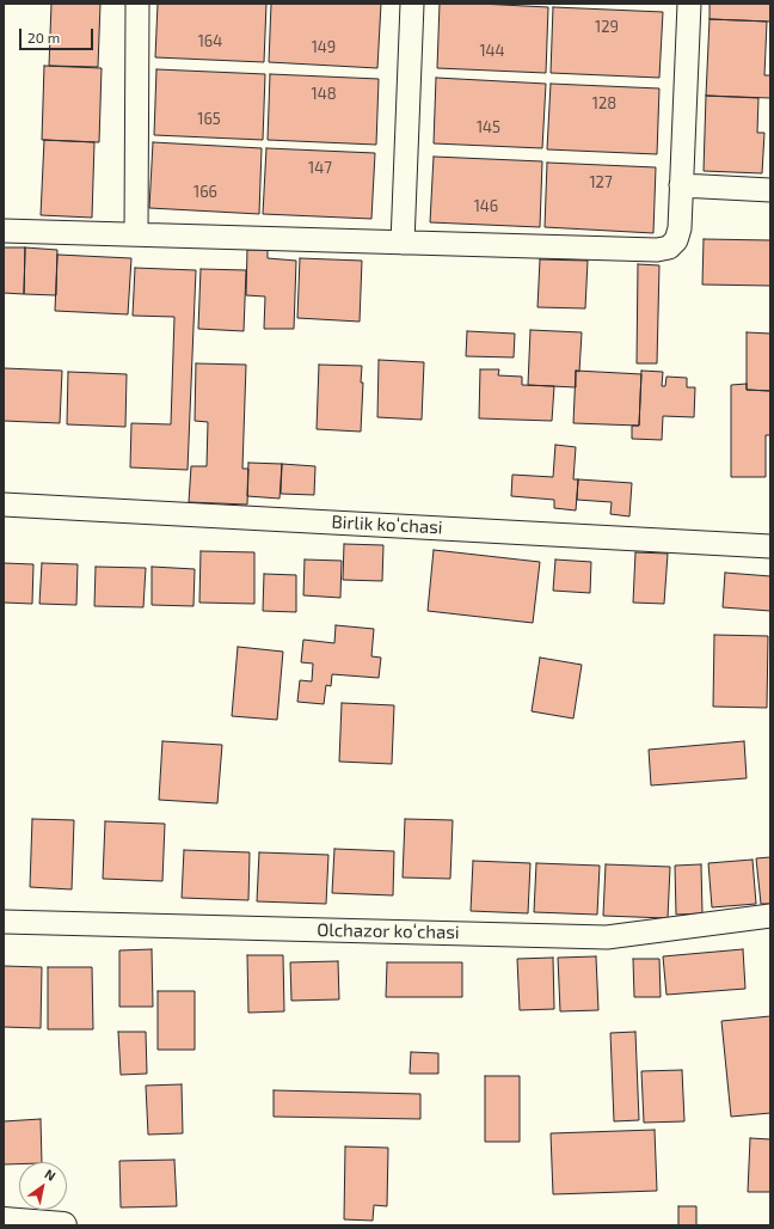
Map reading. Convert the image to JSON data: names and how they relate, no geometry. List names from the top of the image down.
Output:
{
  "streets": {
    "street": ["Birlik koʻchasi", "Olchazor koʻchasi"]
  },
  "house_numbers": [
    "129",
    "164",
    "149",
    "144",
    "148",
    "128",
    "165",
    "145",
    "147",
    "127",
    "166",
    "146"
  ],
  "scale_bar": "20 m",
  "north": "top right"
}
